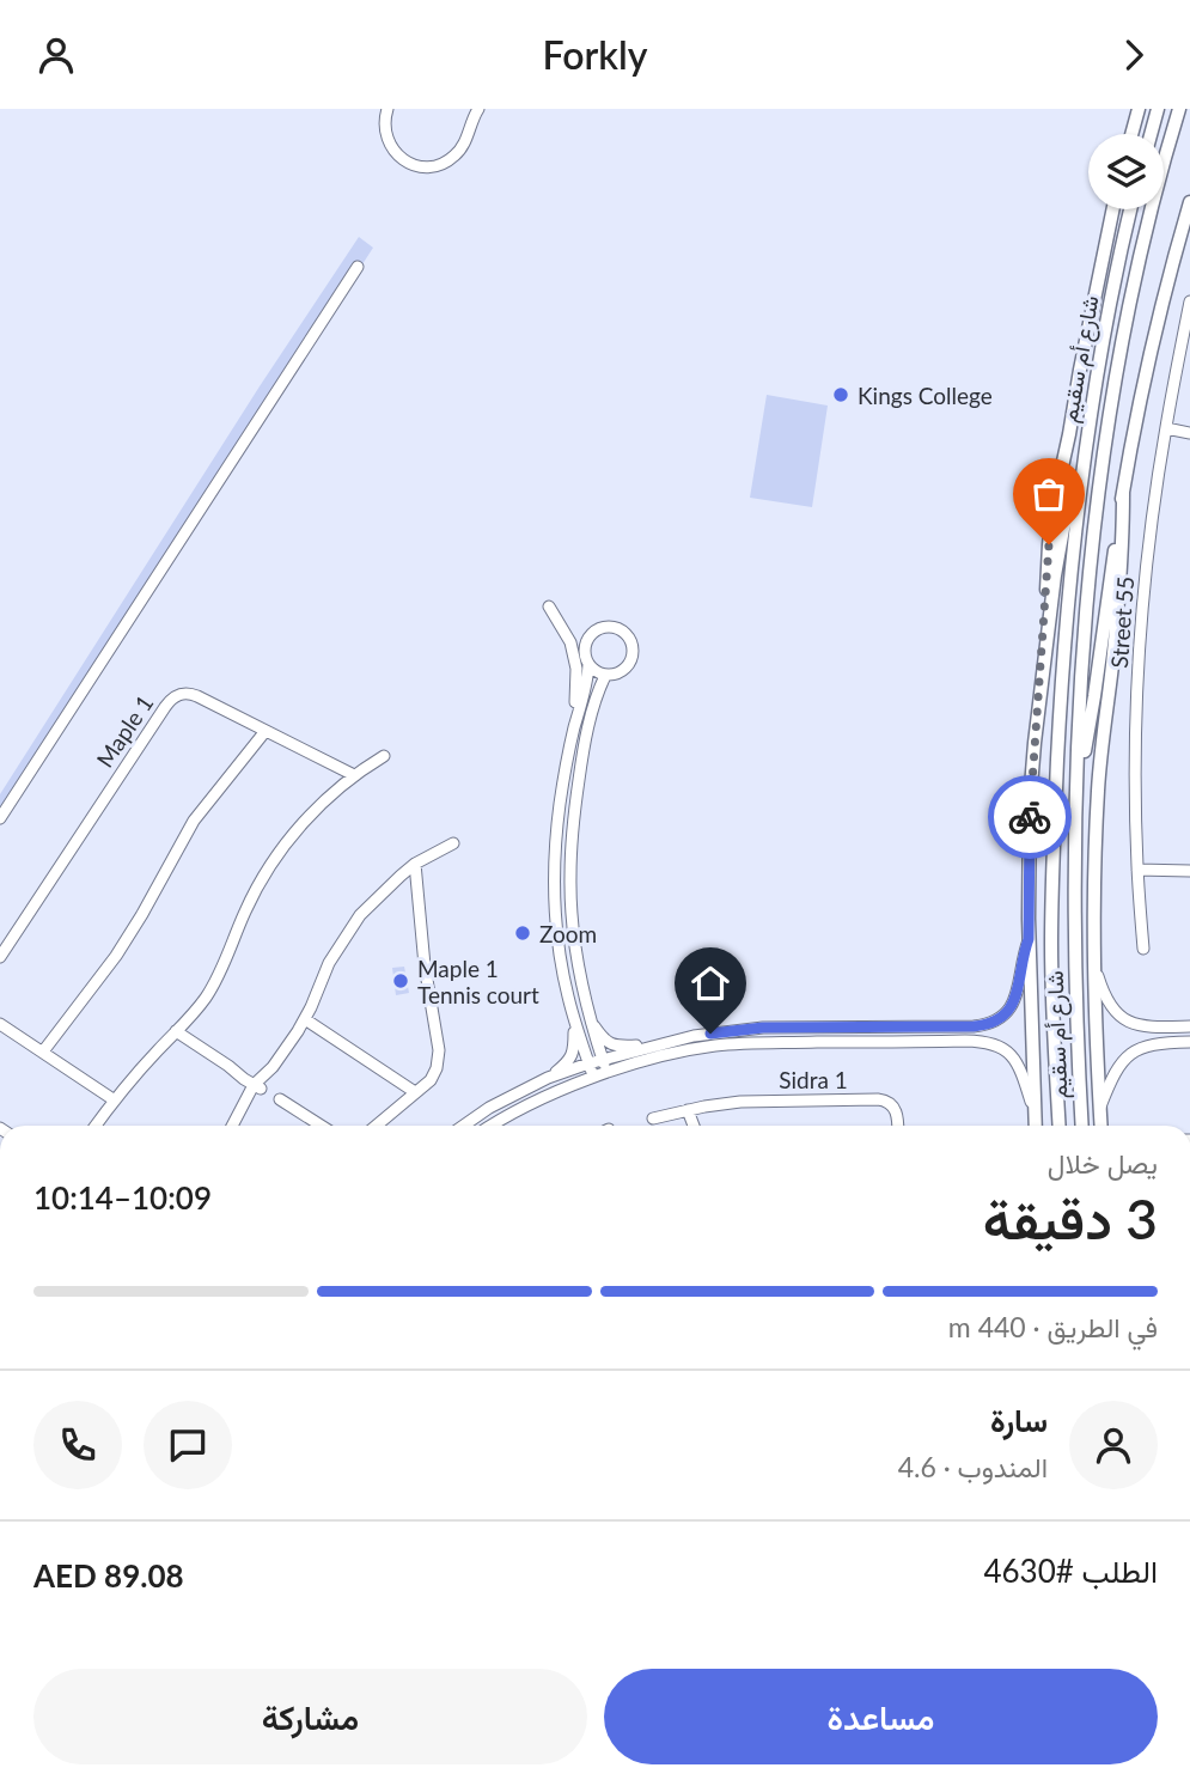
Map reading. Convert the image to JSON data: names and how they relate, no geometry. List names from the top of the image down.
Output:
{
  "streets": {
    "main road": ["شارع أم سقيم"],
    "street": ["Street 55", "Maple 1", "Sidra 1"]
  },
  "places": ["Kings College", "Zoom", "Maple 1 Tennis court"],
  "page": {
    "header": "Forkly",
    "heading": ["3 دقيقة", "يصل خلال", "10:09–10:14"],
    "panel": [
      "سارة",
      "المندوب · 4.6",
      "الطلب #4630",
      "AED 89.08"
    ],
    "bar": "في الطريق · 440 m",
    "buttons": ["مساعدة", "مشاركة"]
  }
}
